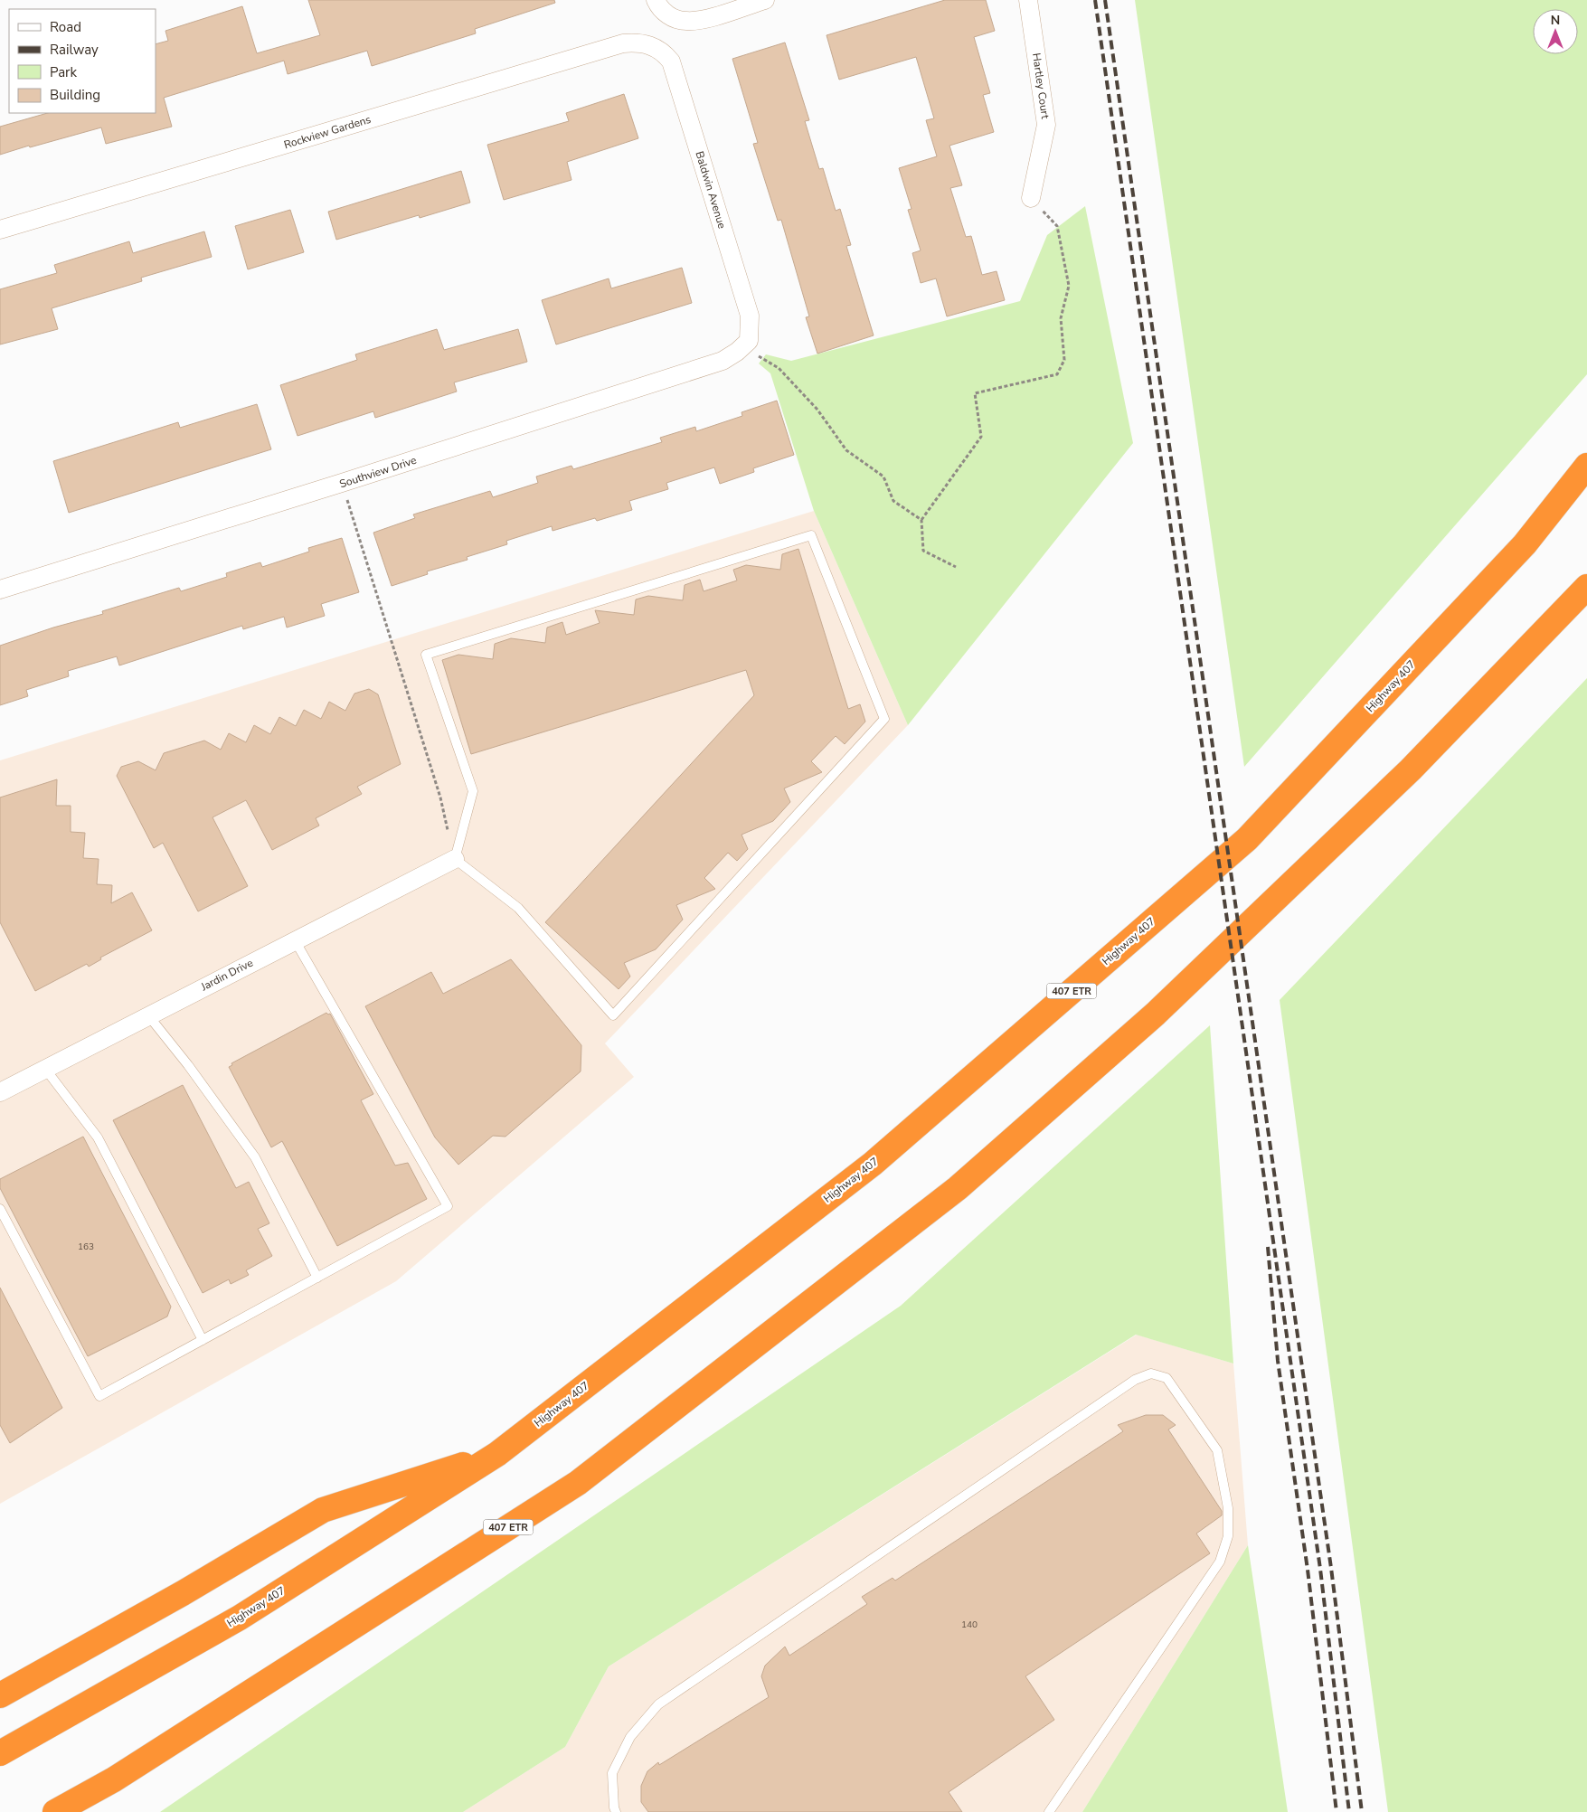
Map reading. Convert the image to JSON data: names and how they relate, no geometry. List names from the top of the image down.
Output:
{
  "streets": {
    "highway": ["Highway 407", "407 ETR"],
    "street": [
      "Hartley Court",
      "Rockview Gardens",
      "Baldwin Avenue",
      "Southview Drive",
      "Jardin Drive"
    ]
  },
  "crossings": [
    ["Rockview Gardens", "Baldwin Avenue"],
    ["Baldwin Avenue", "Southview Drive"]
  ],
  "house_numbers": ["163", "140"],
  "legend": [
    "Road",
    "Railway",
    "Park",
    "Building"
  ],
  "north": "top"
}
